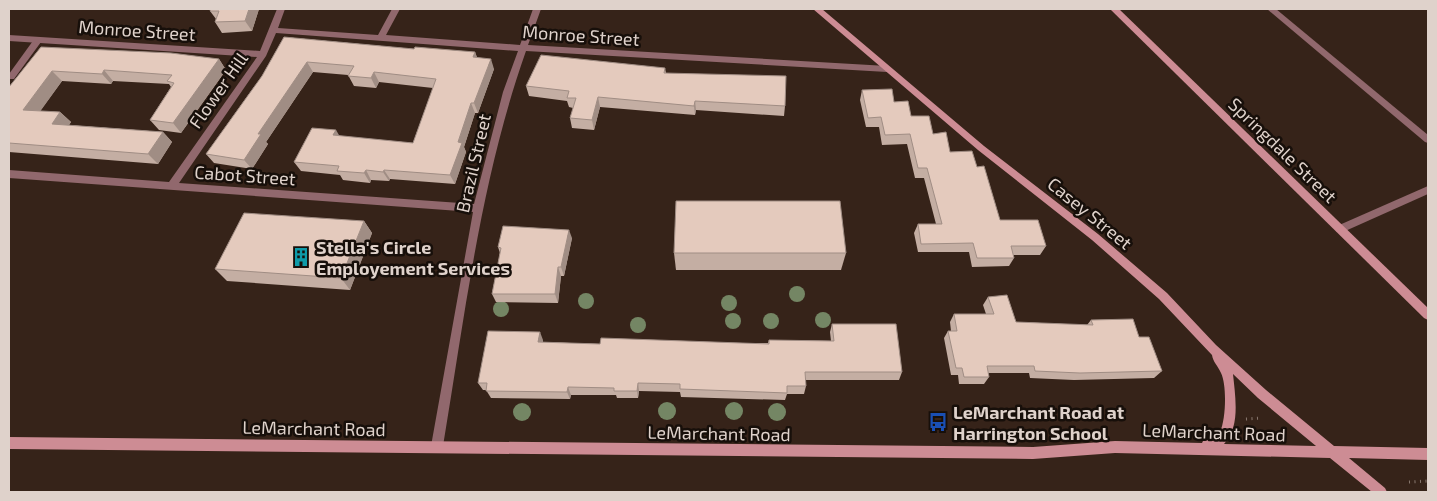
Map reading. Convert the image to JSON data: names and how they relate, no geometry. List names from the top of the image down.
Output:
{
  "streets": {
    "main road": ["Springdale Street", "Casey Street", "LeMarchant Road"],
    "street": [
      "Monroe Street",
      "Flower Hill",
      "Brazil Street",
      "Cabot Street"
    ]
  },
  "crossings": [
    ["Monroe Street", "Flower Hill"],
    ["Monroe Street", "Brazil Street"],
    ["Monroe Street", "Casey Street"],
    ["Flower Hill", "Cabot Street"],
    ["Brazil Street", "Cabot Street"],
    ["Brazil Street", "LeMarchant Road"],
    ["Casey Street", "LeMarchant Road"]
  ],
  "places": {
    "building": ["Stella's Circle Employement Services"],
    "bus stop": ["LeMarchant Road at Harrington School"]
  }
}
